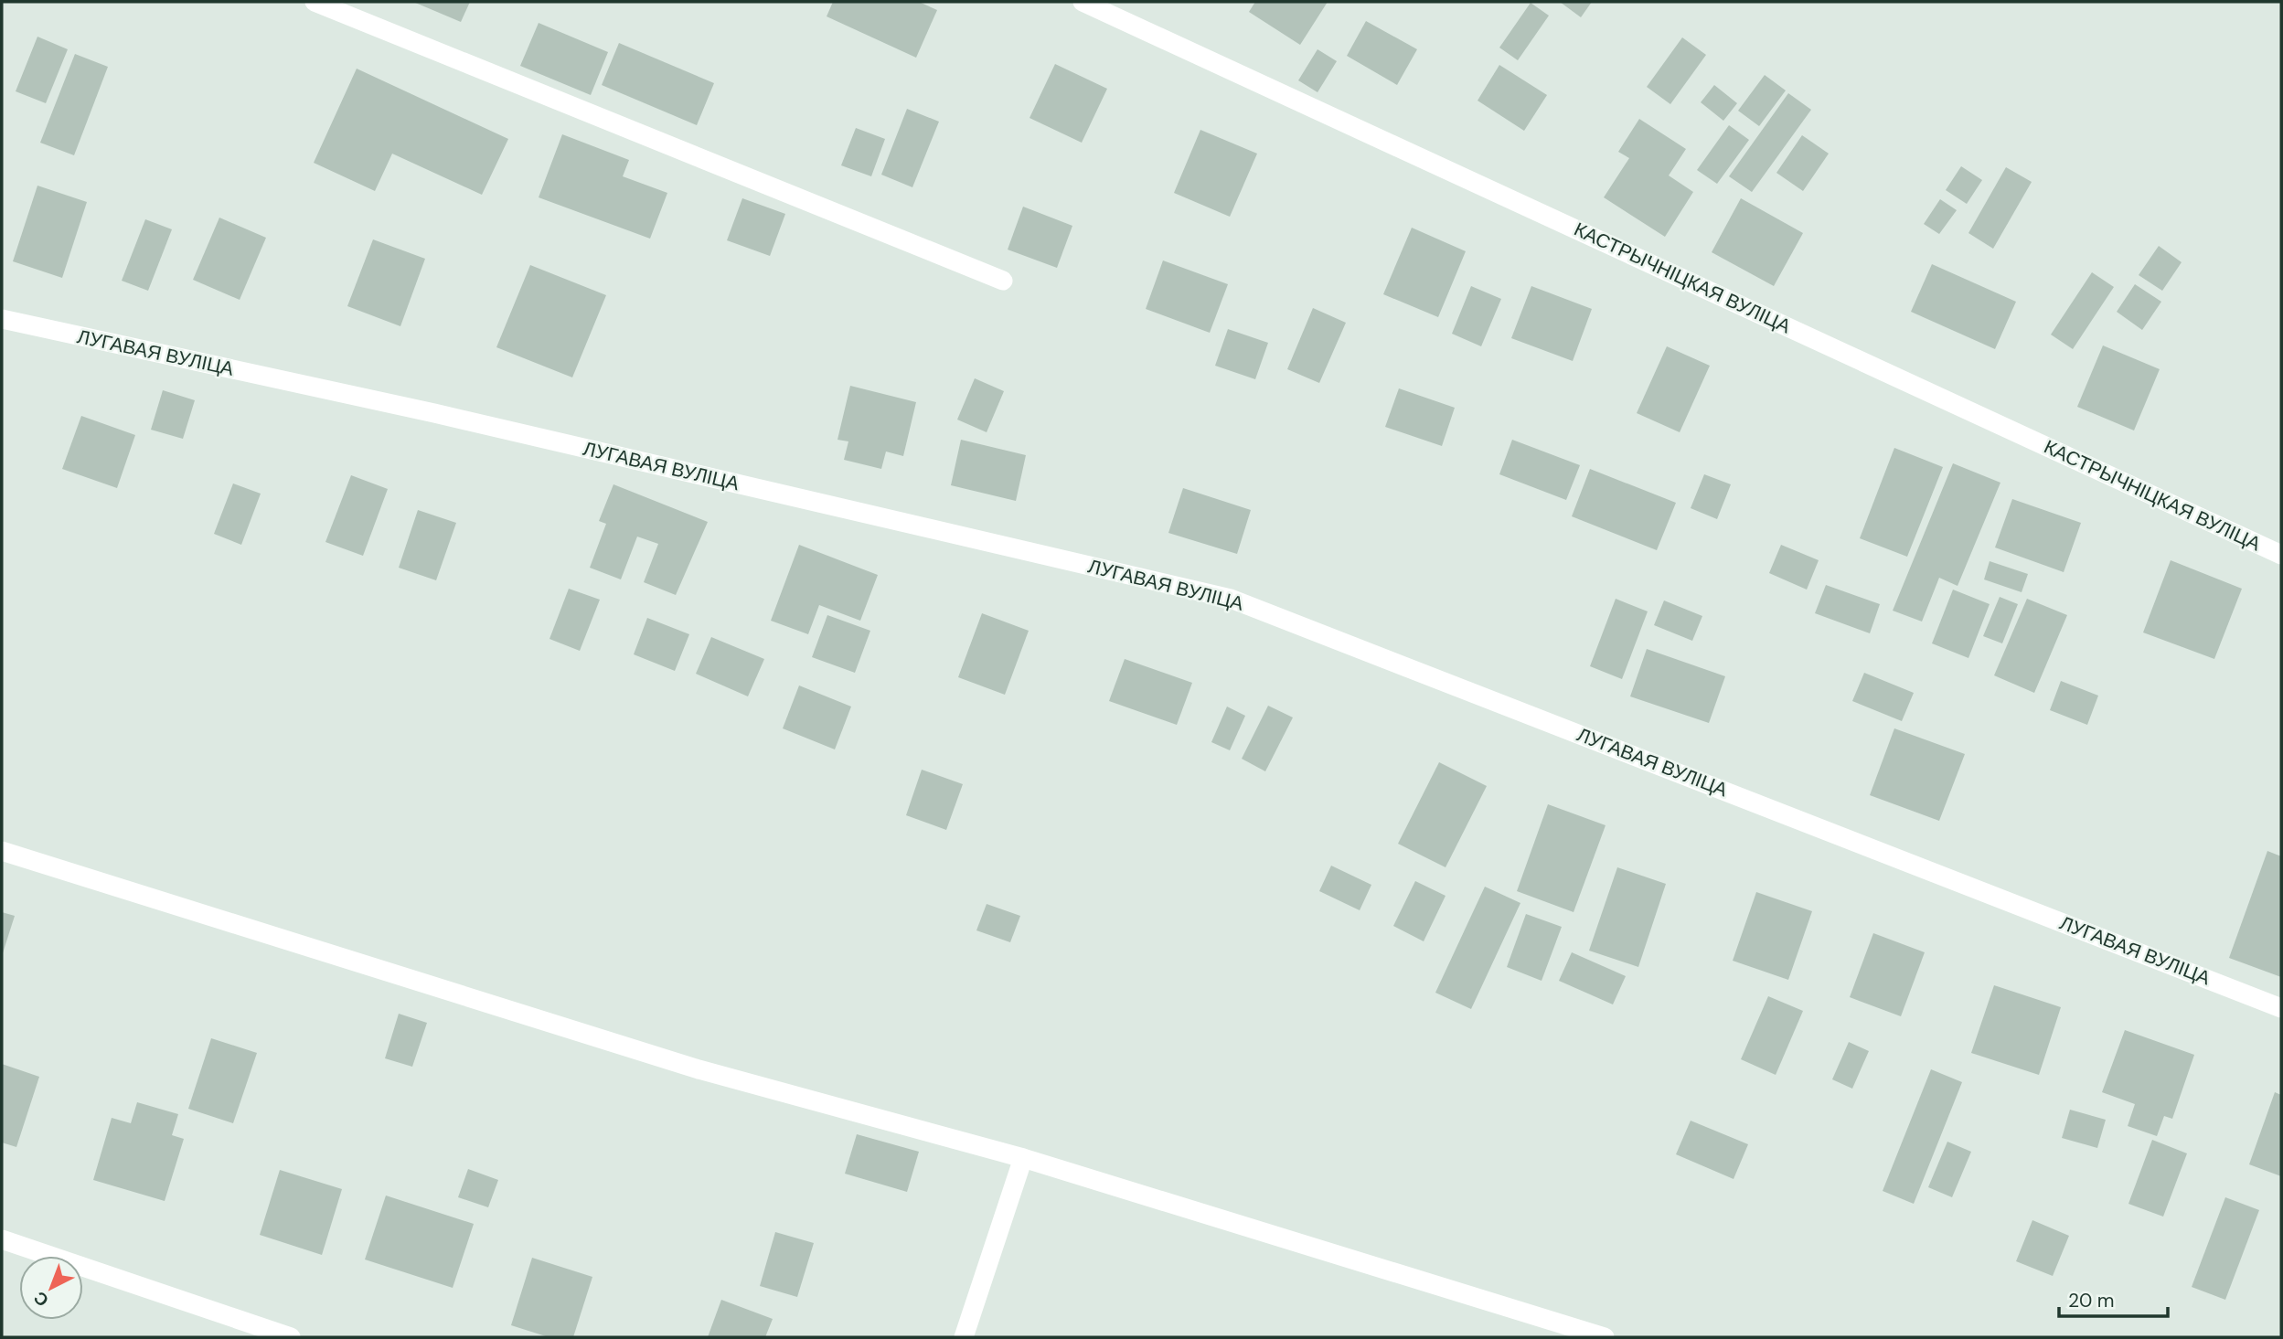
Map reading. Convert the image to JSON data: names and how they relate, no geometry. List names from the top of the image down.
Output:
{
  "streets": {
    "street": ["КАСТРЫЧНІЦКАЯ ВУЛІЦА", "ЛУГАВАЯ ВУЛІЦА"]
  },
  "scale_bar": "20 m",
  "north": "bottom left"
}
